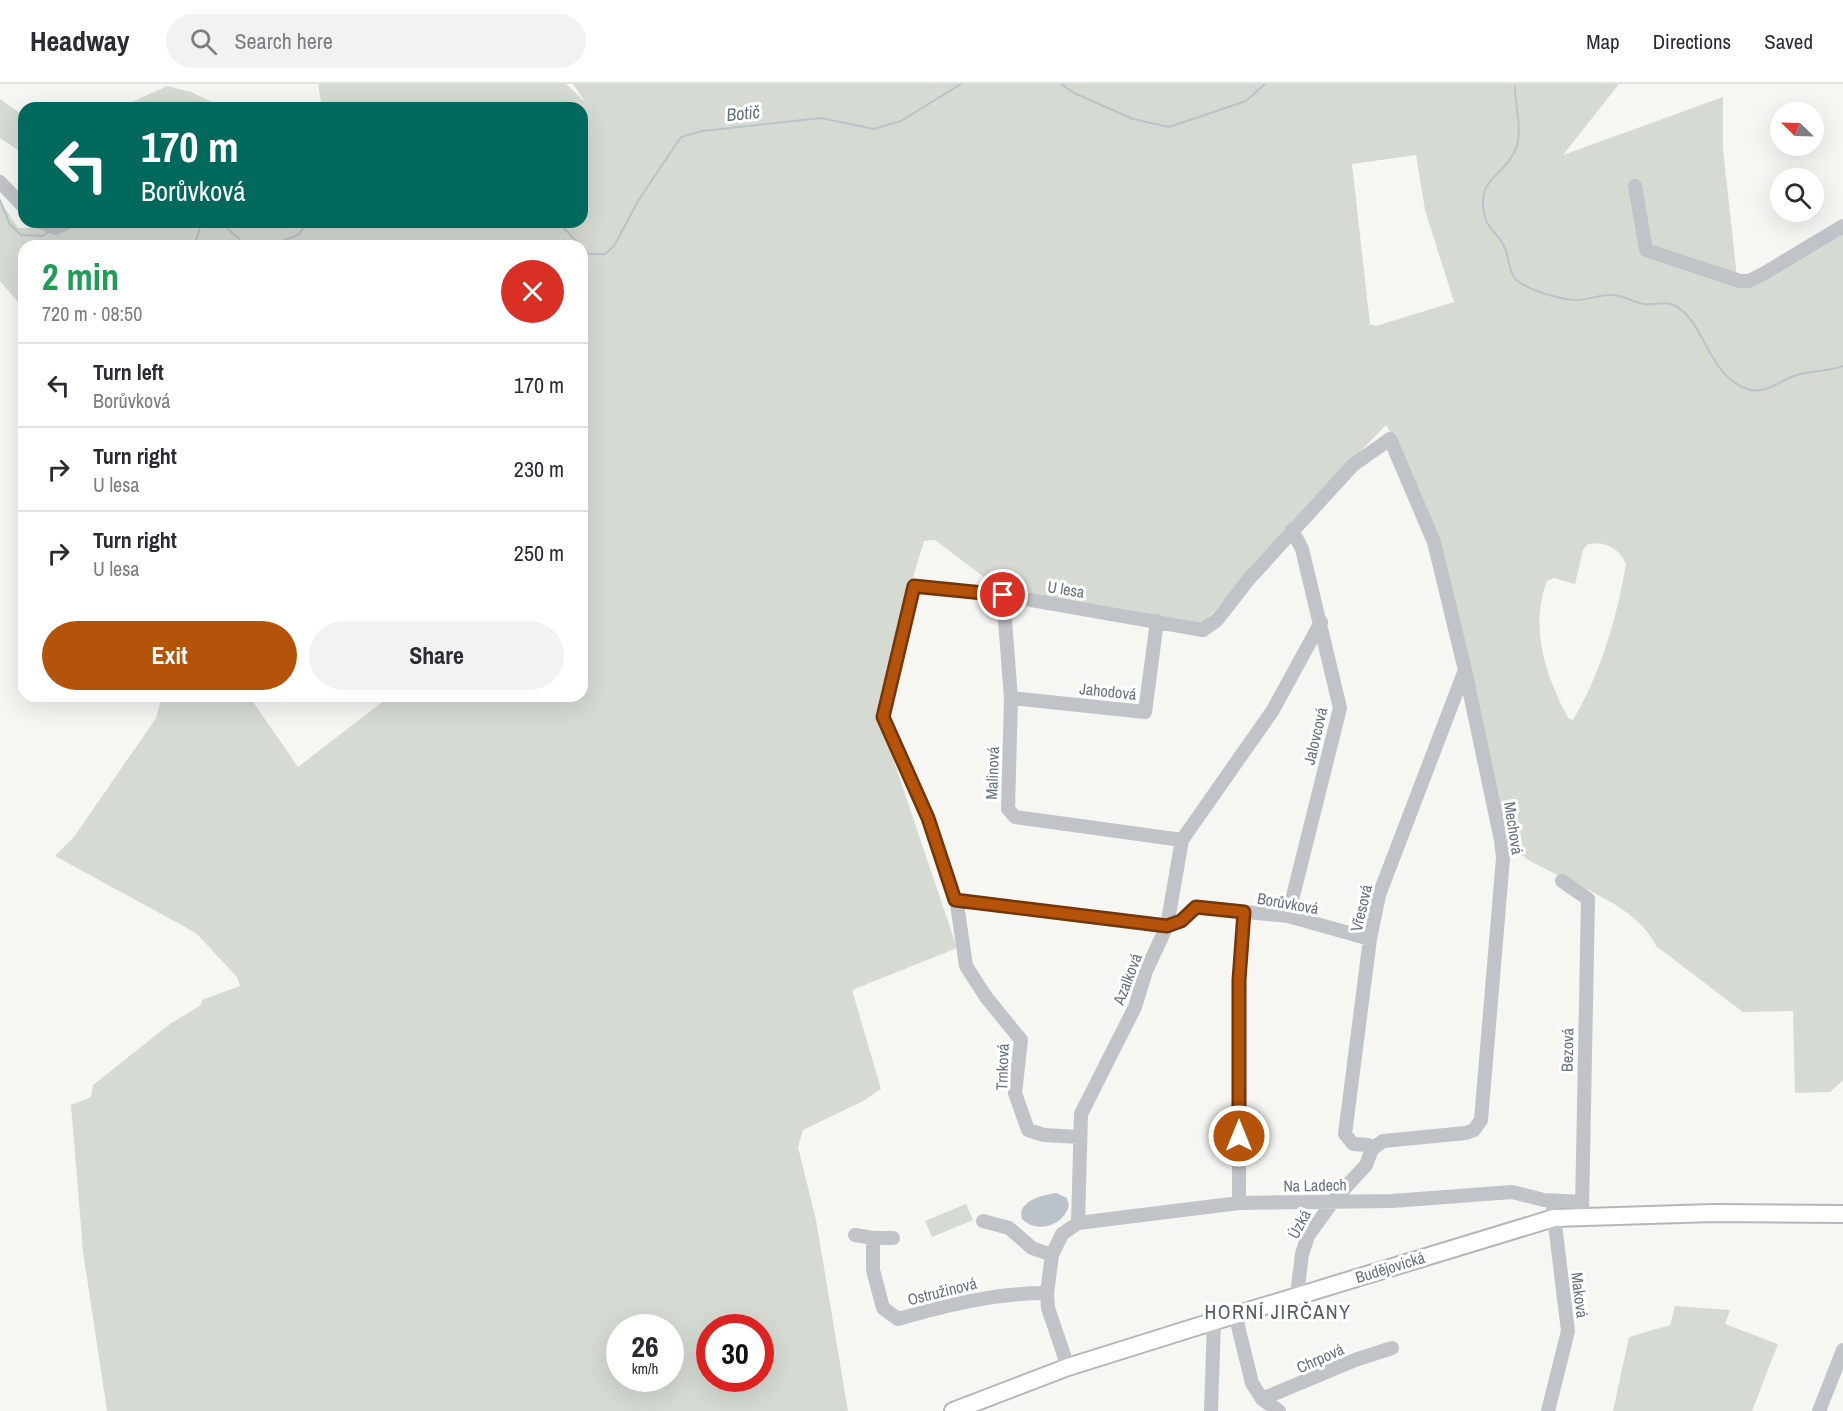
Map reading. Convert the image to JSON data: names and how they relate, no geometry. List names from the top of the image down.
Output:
{
  "streets": {
    "main road": ["Budějovická"],
    "street": [
      "U lesa",
      "Jahodová",
      "Jalovcová",
      "Malinová",
      "Mechová",
      "Borůvková",
      "Vřesová",
      "Azalková",
      "Bezová",
      "Trnková",
      "Na Ladech",
      "Úzká",
      "Ostružinová",
      "Maková",
      "Chrpová"
    ]
  },
  "crossings": [
    ["U lesa", "Jahodová"],
    ["U lesa", "Jalovcová"],
    ["U lesa", "Malinová"],
    ["U lesa", "Mechová"],
    ["U lesa", "Trnková"],
    ["Jahodová", "Malinová"],
    ["Jalovcová", "Borůvková"],
    ["Jalovcová", "Azalková"],
    ["Malinová", "Azalková"],
    ["Mechová", "Vřesová"],
    ["Mechová", "Úzká"],
    ["Borůvková", "Vřesová"],
    ["Borůvková", "Azalková"],
    ["Vřesová", "Úzká"],
    ["Azalková", "Trnková"],
    ["Azalková", "Na Ladech"],
    ["Bezová", "Na Ladech"],
    ["Bezová", "Budějovická"],
    ["Na Ladech", "Úzká"],
    ["Na Ladech", "Budějovická"],
    ["Úzká", "Budějovická"],
    ["Budějovická", "Maková"]
  ],
  "districts": ["HORNÍ JIRČANY"],
  "water": ["Botič"],
  "north": "top left",
  "page": {
    "header": "Headway",
    "search": "Search here",
    "nav": ["Map", "Directions", "Saved"],
    "turn": ["170 m", "Borůvková"],
    "heading": ["2 min", "720 m · 08:50"],
    "list": [
      {
        "name": "Turn left",
        "note": "Borůvková",
        "value": "170 m"
      },
      {
        "name": "Turn right",
        "note": "U lesa",
        "value": "230 m"
      },
      {
        "name": "Turn right",
        "note": "U lesa",
        "value": "250 m"
      }
    ],
    "buttons": ["Exit", "Share"],
    "speed": "26 km/h",
    "limit": "30"
  }
}
